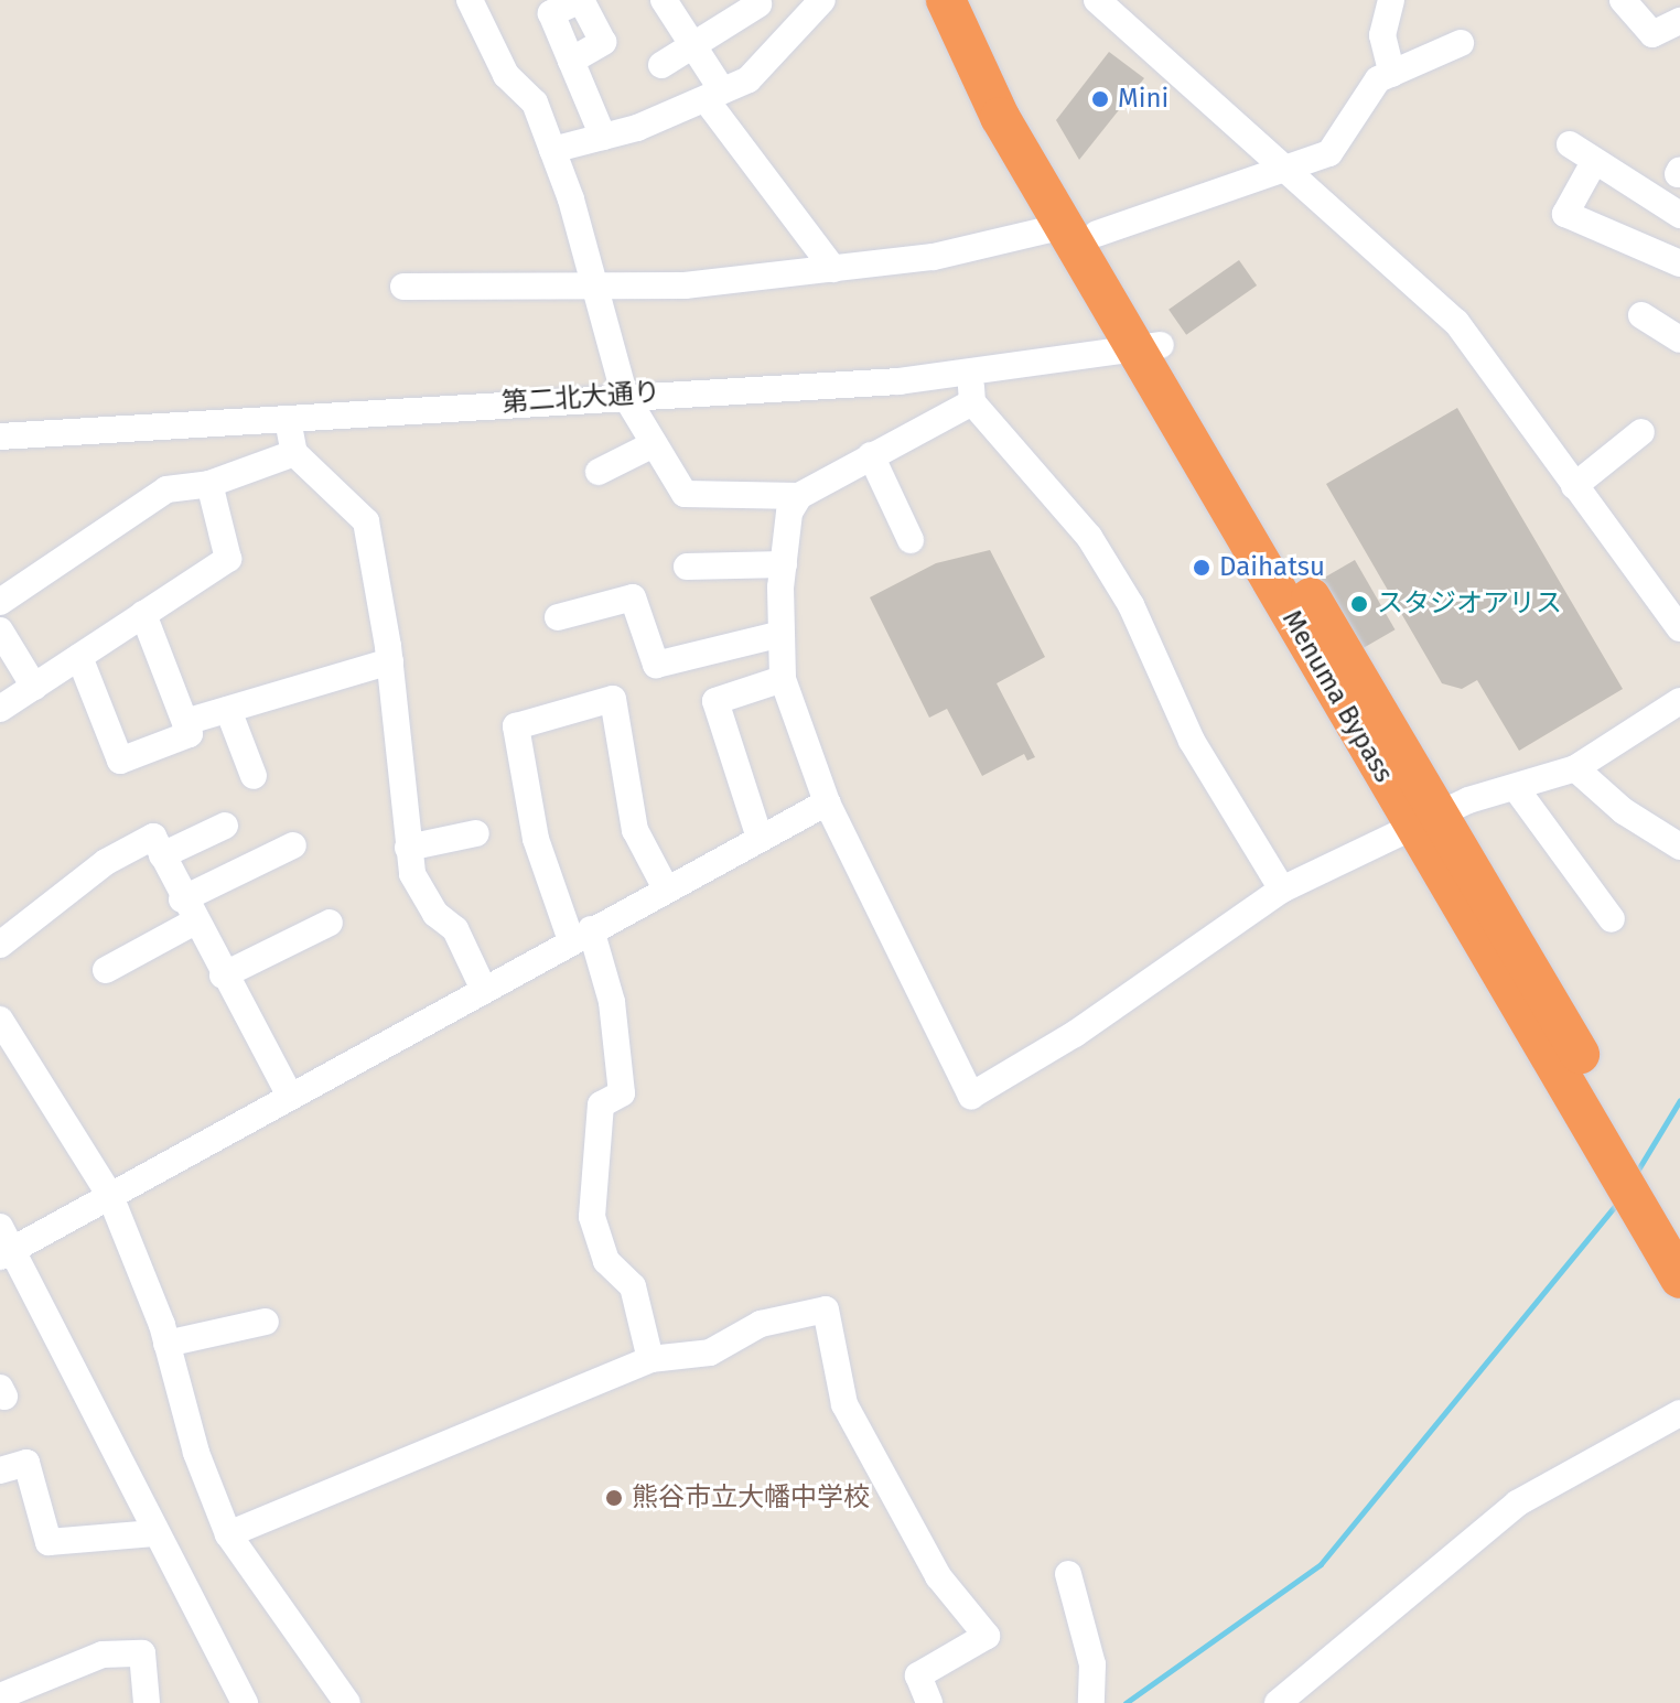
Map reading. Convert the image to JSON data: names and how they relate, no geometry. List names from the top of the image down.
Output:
{
  "streets": {
    "highway": ["Menuma Bypass"],
    "street": ["第二北大通り"]
  },
  "crossings": [
    ["第二北大通り", "Menuma Bypass"]
  ],
  "places": [
    "Mini",
    "Daihatsu",
    "スタジオアリス",
    "熊谷市立大幡中学校"
  ]
}
